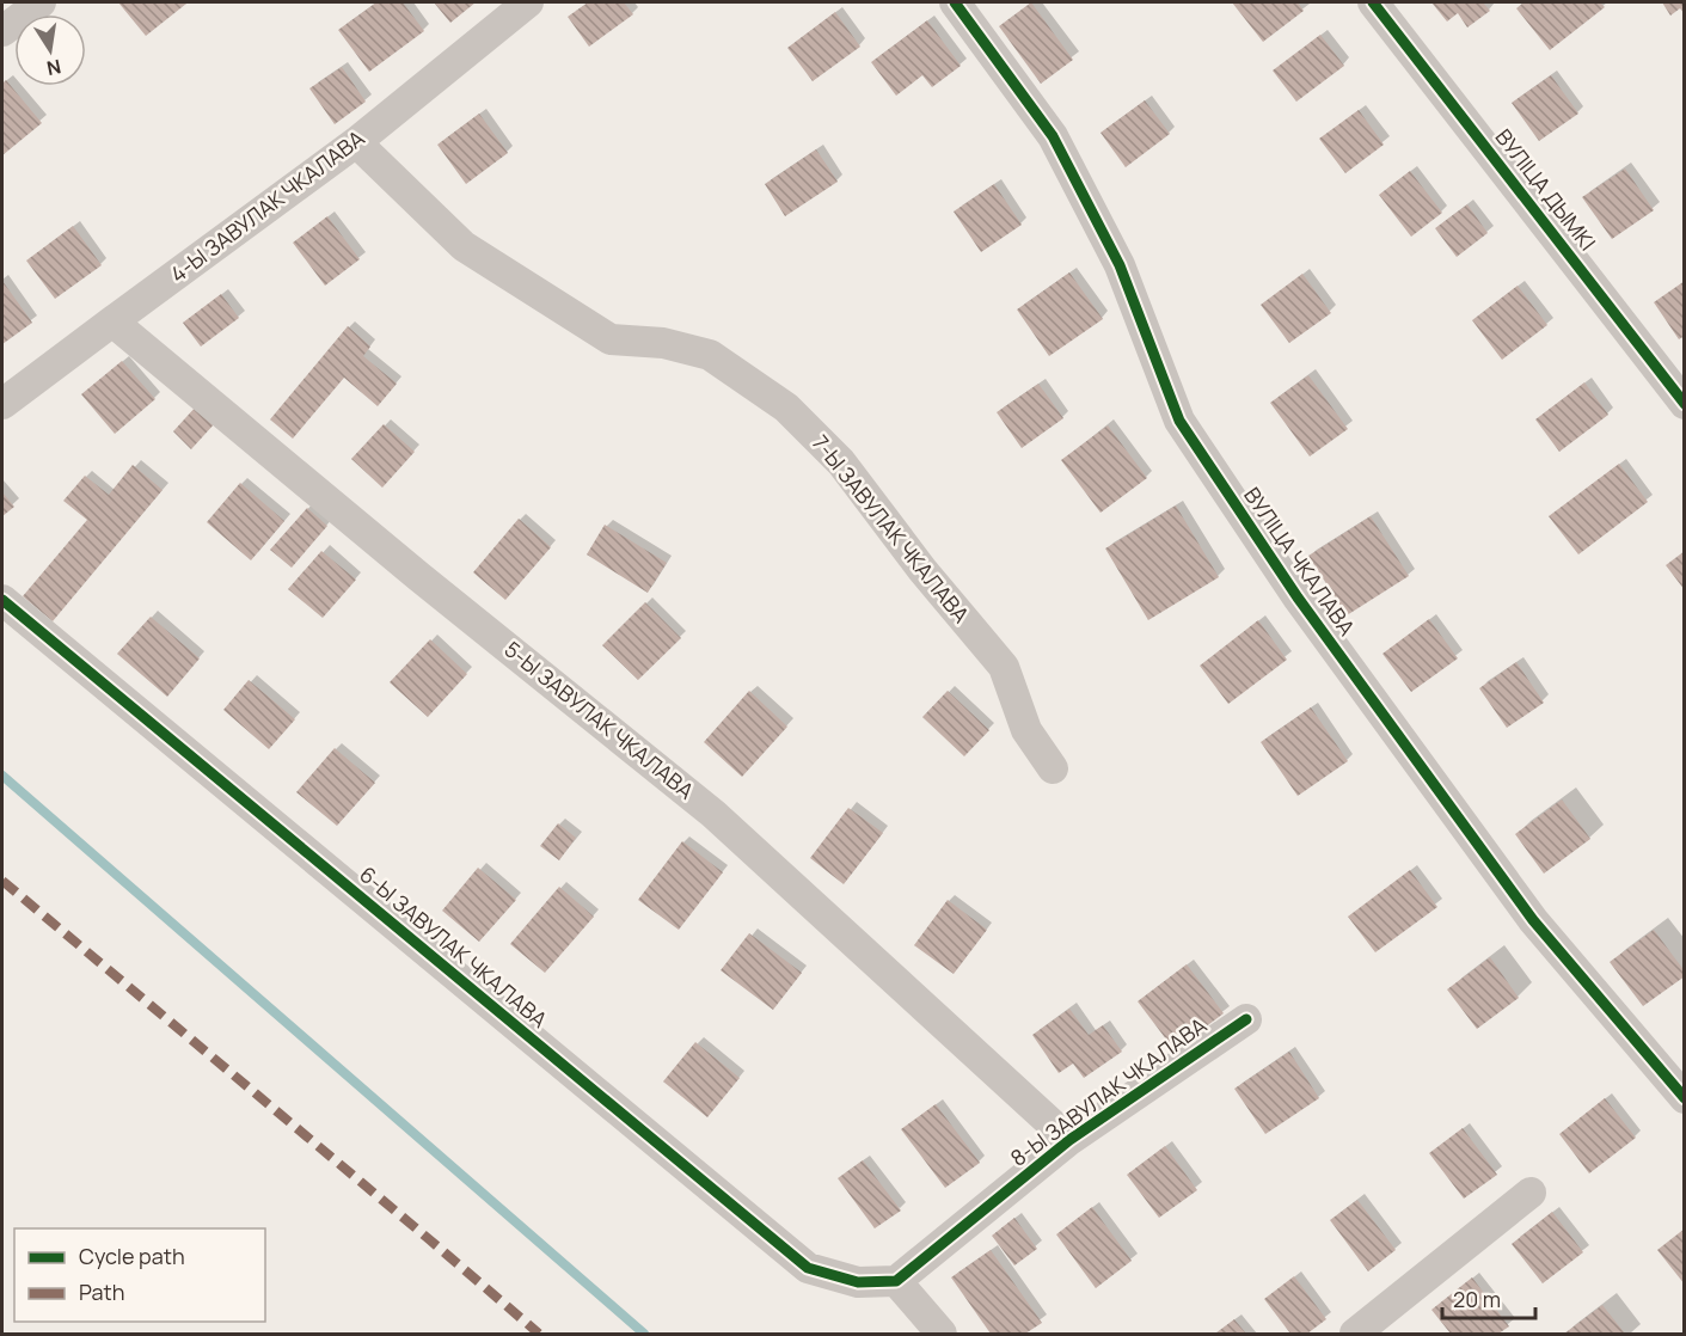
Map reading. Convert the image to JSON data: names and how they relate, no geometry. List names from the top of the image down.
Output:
{
  "streets": {
    "street": [
      "ВУЛІЦА ДЫМКІ",
      "4-Ы ЗАВУЛАК ЧКАЛАВА",
      "7-Ы ЗАВУЛАК ЧКАЛАВА",
      "ВУЛІЦА ЧКАЛАВА",
      "5-Ы ЗАВУЛАК ЧКАЛАВА",
      "6-Ы ЗАВУЛАК ЧКАЛАВА",
      "8-Ы ЗАВУЛАК ЧКАЛАВА"
    ]
  },
  "crossings": [
    ["4-Ы ЗАВУЛАК ЧКАЛАВА", "7-Ы ЗАВУЛАК ЧКАЛАВА"],
    ["4-Ы ЗАВУЛАК ЧКАЛАВА", "5-Ы ЗАВУЛАК ЧКАЛАВА"],
    ["5-Ы ЗАВУЛАК ЧКАЛАВА", "8-Ы ЗАВУЛАК ЧКАЛАВА"],
    ["6-Ы ЗАВУЛАК ЧКАЛАВА", "8-Ы ЗАВУЛАК ЧКАЛАВА"]
  ],
  "legend": ["Cycle path", "Path"],
  "scale_bar": "20 m",
  "north": "bottom"
}
